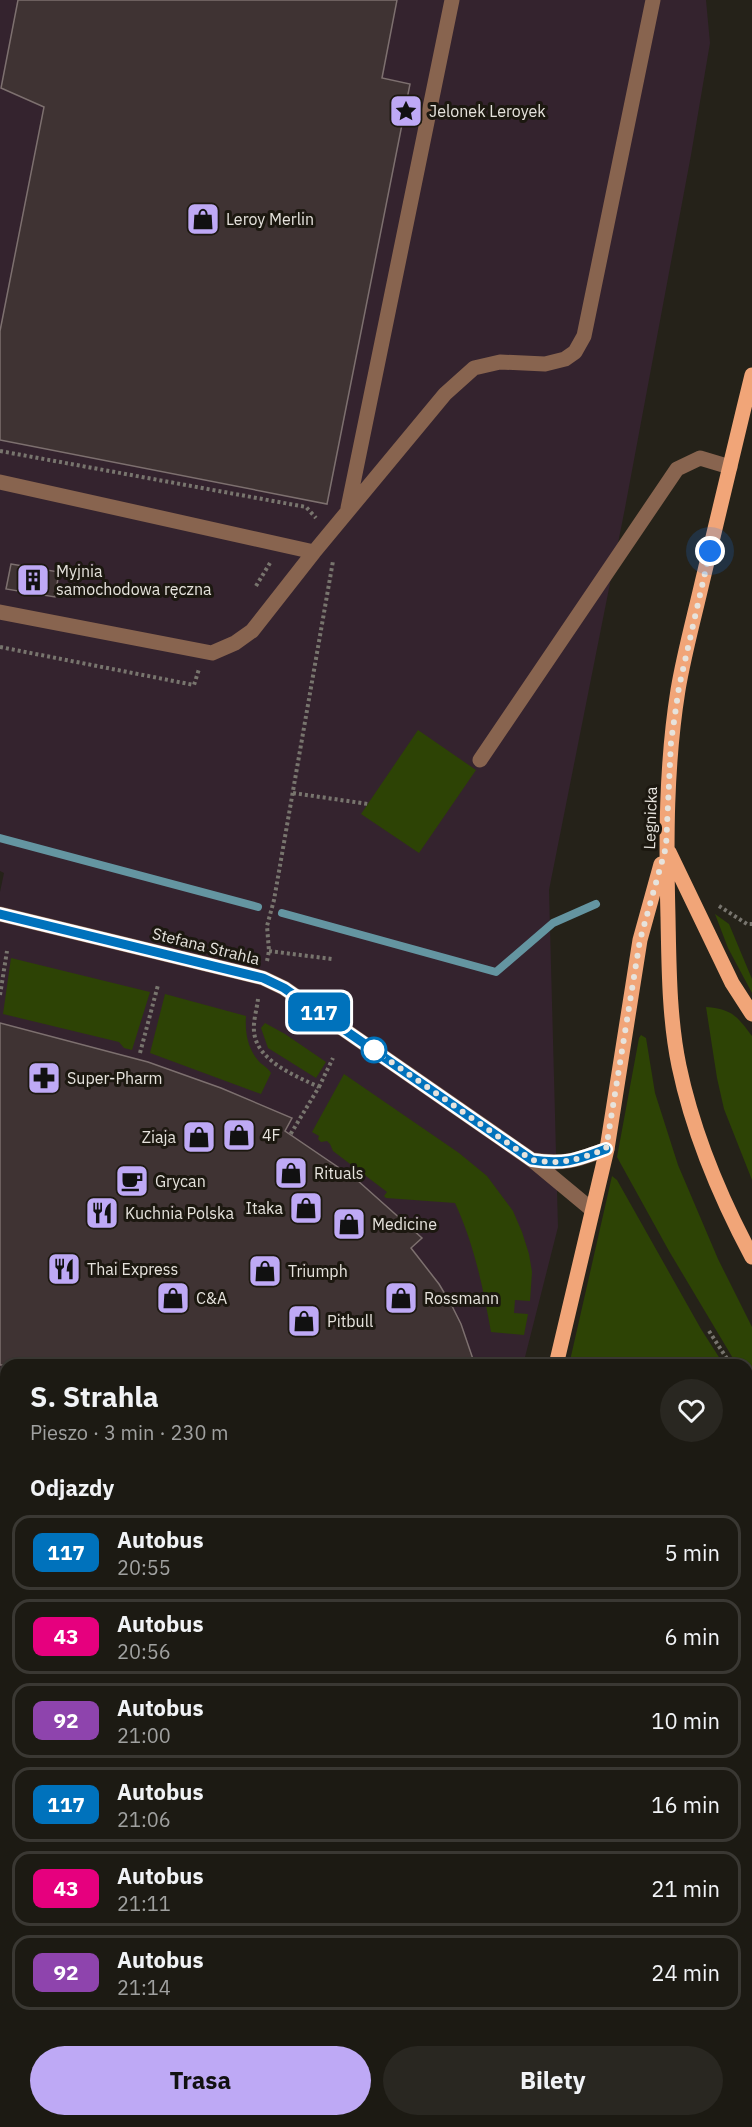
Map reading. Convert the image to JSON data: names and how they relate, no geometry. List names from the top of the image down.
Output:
{
  "streets": {
    "main road": ["Legnicka"],
    "street": ["Stefana Strahla"]
  },
  "places": {
    "place": ["Jelonek Leroyek"],
    "shop": [
      "Leroy Merlin",
      "4F",
      "Ziaja",
      "Rituals",
      "Itaka",
      "Medicine",
      "Triumph",
      "C&A",
      "Rossmann",
      "Pitbull"
    ],
    "building": ["Myjnia samochodowa ręczna"],
    "pharmacy": ["Super-Pharm"],
    "cafe": ["Grycan"],
    "restaurant": ["Kuchnia Polska", "Thai Express"]
  },
  "lines": ["bus line 117"],
  "page": {
    "on_map": "117",
    "heading": [
      ["S. Strahla", "Pieszo · 3 min · 230 m"],
      "Odjazdy"
    ],
    "list": [
      {
        "mark": "117",
        "name": "Autobus",
        "note": "20:55",
        "value": "5 min"
      },
      {
        "mark": "43",
        "name": "Autobus",
        "note": "20:56",
        "value": "6 min"
      },
      {
        "mark": "92",
        "name": "Autobus",
        "note": "21:00",
        "value": "10 min"
      },
      {
        "mark": "117",
        "name": "Autobus",
        "note": "21:06",
        "value": "16 min"
      },
      {
        "mark": "43",
        "name": "Autobus",
        "note": "21:11",
        "value": "21 min"
      },
      {
        "mark": "92",
        "name": "Autobus",
        "note": "21:14",
        "value": "24 min"
      }
    ],
    "buttons": ["Trasa", "Bilety"]
  }
}
